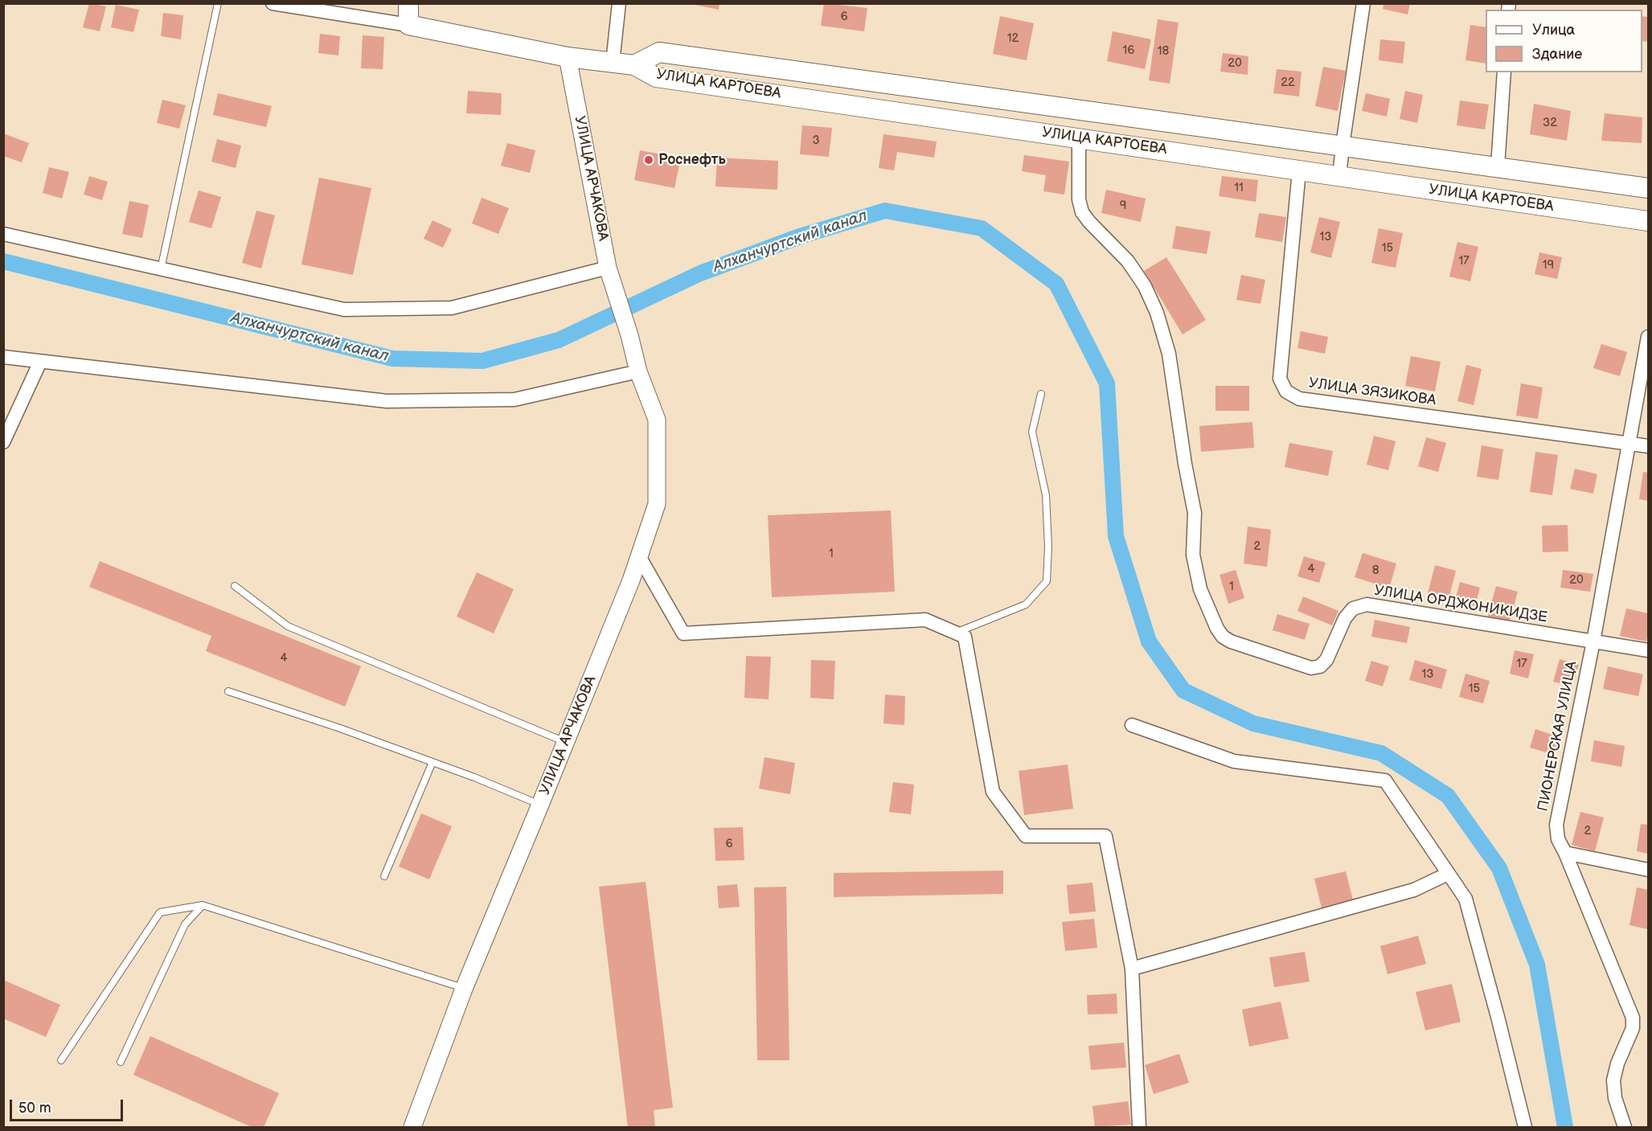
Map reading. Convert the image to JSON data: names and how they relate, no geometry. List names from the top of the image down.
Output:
{
  "streets": {
    "main road": ["УЛИЦА КАРТОЕВА"],
    "street": [
      "УЛИЦА АРЧАКОВА",
      "УЛИЦА ЗЯЗИКОВА",
      "УЛИЦА ОРДЖОНИКИДЗЕ",
      "ПИОНЕРСКАЯ УЛИЦА"
    ]
  },
  "crossings": [
    ["УЛИЦА КАРТОЕВА", "УЛИЦА ЗЯЗИКОВА"],
    ["УЛИЦА КАРТОЕВА", "УЛИЦА ОРДЖОНИКИДЗЕ"],
    ["УЛИЦА ЗЯЗИКОВА", "ПИОНЕРСКАЯ УЛИЦА"],
    ["УЛИЦА ОРДЖОНИКИДЗЕ", "ПИОНЕРСКАЯ УЛИЦА"]
  ],
  "water": ["Алханчуртский канал"],
  "places": ["Роснефть"],
  "house_numbers": [
    "6",
    "12",
    "16",
    "18",
    "20",
    "22",
    "32",
    "3",
    "11",
    "9",
    "13",
    "15",
    "17",
    "19",
    "2",
    "1",
    "4",
    "8",
    "20",
    "1",
    "4",
    "17",
    "13",
    "15",
    "2",
    "6"
  ],
  "legend": ["Улица", "Здание"],
  "scale_bar": "50 m"
}
